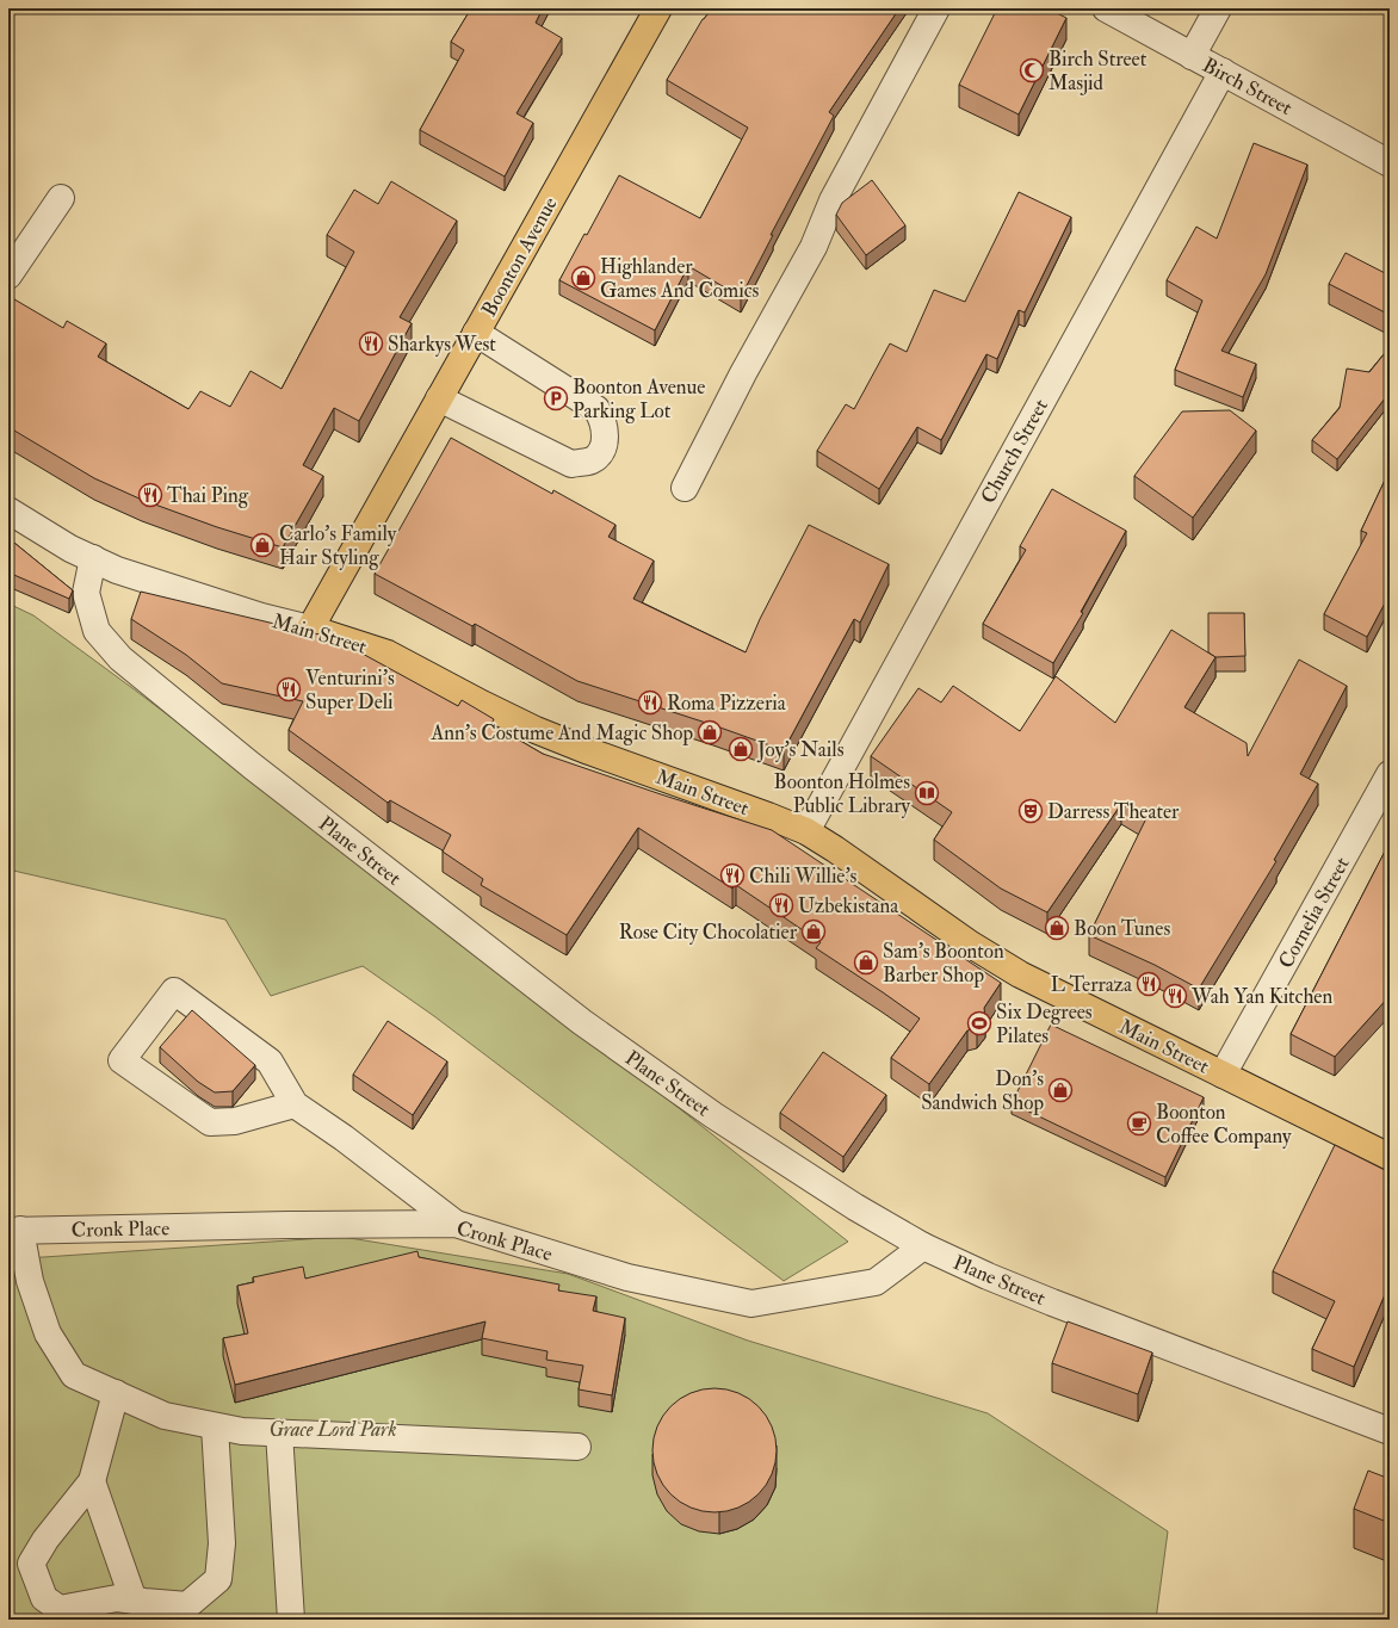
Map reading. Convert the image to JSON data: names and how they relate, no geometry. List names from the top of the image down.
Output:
{
  "streets": {
    "main road": ["Boonton Avenue", "Main Street"],
    "street": [
      "Birch Street",
      "Church Street",
      "Plane Street",
      "Cornelia Street",
      "Cronk Place"
    ]
  },
  "crossings": [
    ["Birch Street", "Church Street"],
    ["Boonton Avenue", "Main Street"],
    ["Church Street", "Main Street"],
    ["Main Street", "Plane Street"],
    ["Main Street", "Cornelia Street"],
    ["Plane Street", "Cronk Place"]
  ],
  "parks": ["Grace Lord Park"],
  "places": {
    "mosque": ["Birch Street Masjid"],
    "shop": [
      "Highlander Games And Comics",
      "Carlo's Family Hair Styling",
      "Ann’s Costume And Magic Shop",
      "Joy’s Nails",
      "Boon Tunes",
      "Rose City Chocolatier",
      "Sam’s Boonton Barber Shop",
      "Don’s Sandwich Shop"
    ],
    "restaurant": [
      "Sharkys West",
      "Thai Ping",
      "Venturini's Super Deli",
      "Roma Pizzeria",
      "Chili Willie's",
      "Uzbekistana",
      "L Terraza",
      "Wah Yan Kitchen"
    ],
    "parking": ["Boonton Avenue Parking Lot"],
    "library": ["Boonton Holmes Public Library"],
    "theatre": ["Darress Theater"],
    "sports": ["Six Degrees Pilates"],
    "cafe": ["Boonton Coffee Company"]
  }
}
